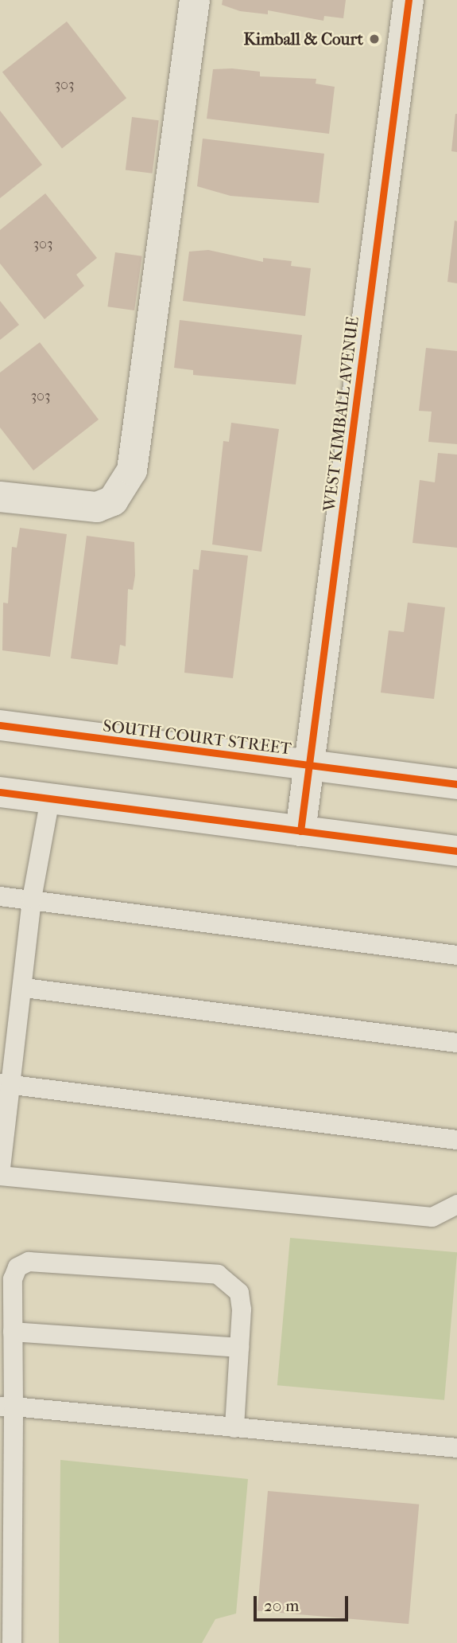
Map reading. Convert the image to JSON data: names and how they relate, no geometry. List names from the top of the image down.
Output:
{
  "streets": {
    "street": ["WEST KIMBALL AVENUE", "SOUTH COURT STREET"]
  },
  "crossings": [
    ["WEST KIMBALL AVENUE", "SOUTH COURT STREET"]
  ],
  "places": ["Kimball & Court"],
  "house_numbers": ["303", "303", "303"],
  "scale_bar": "20 m"
}
